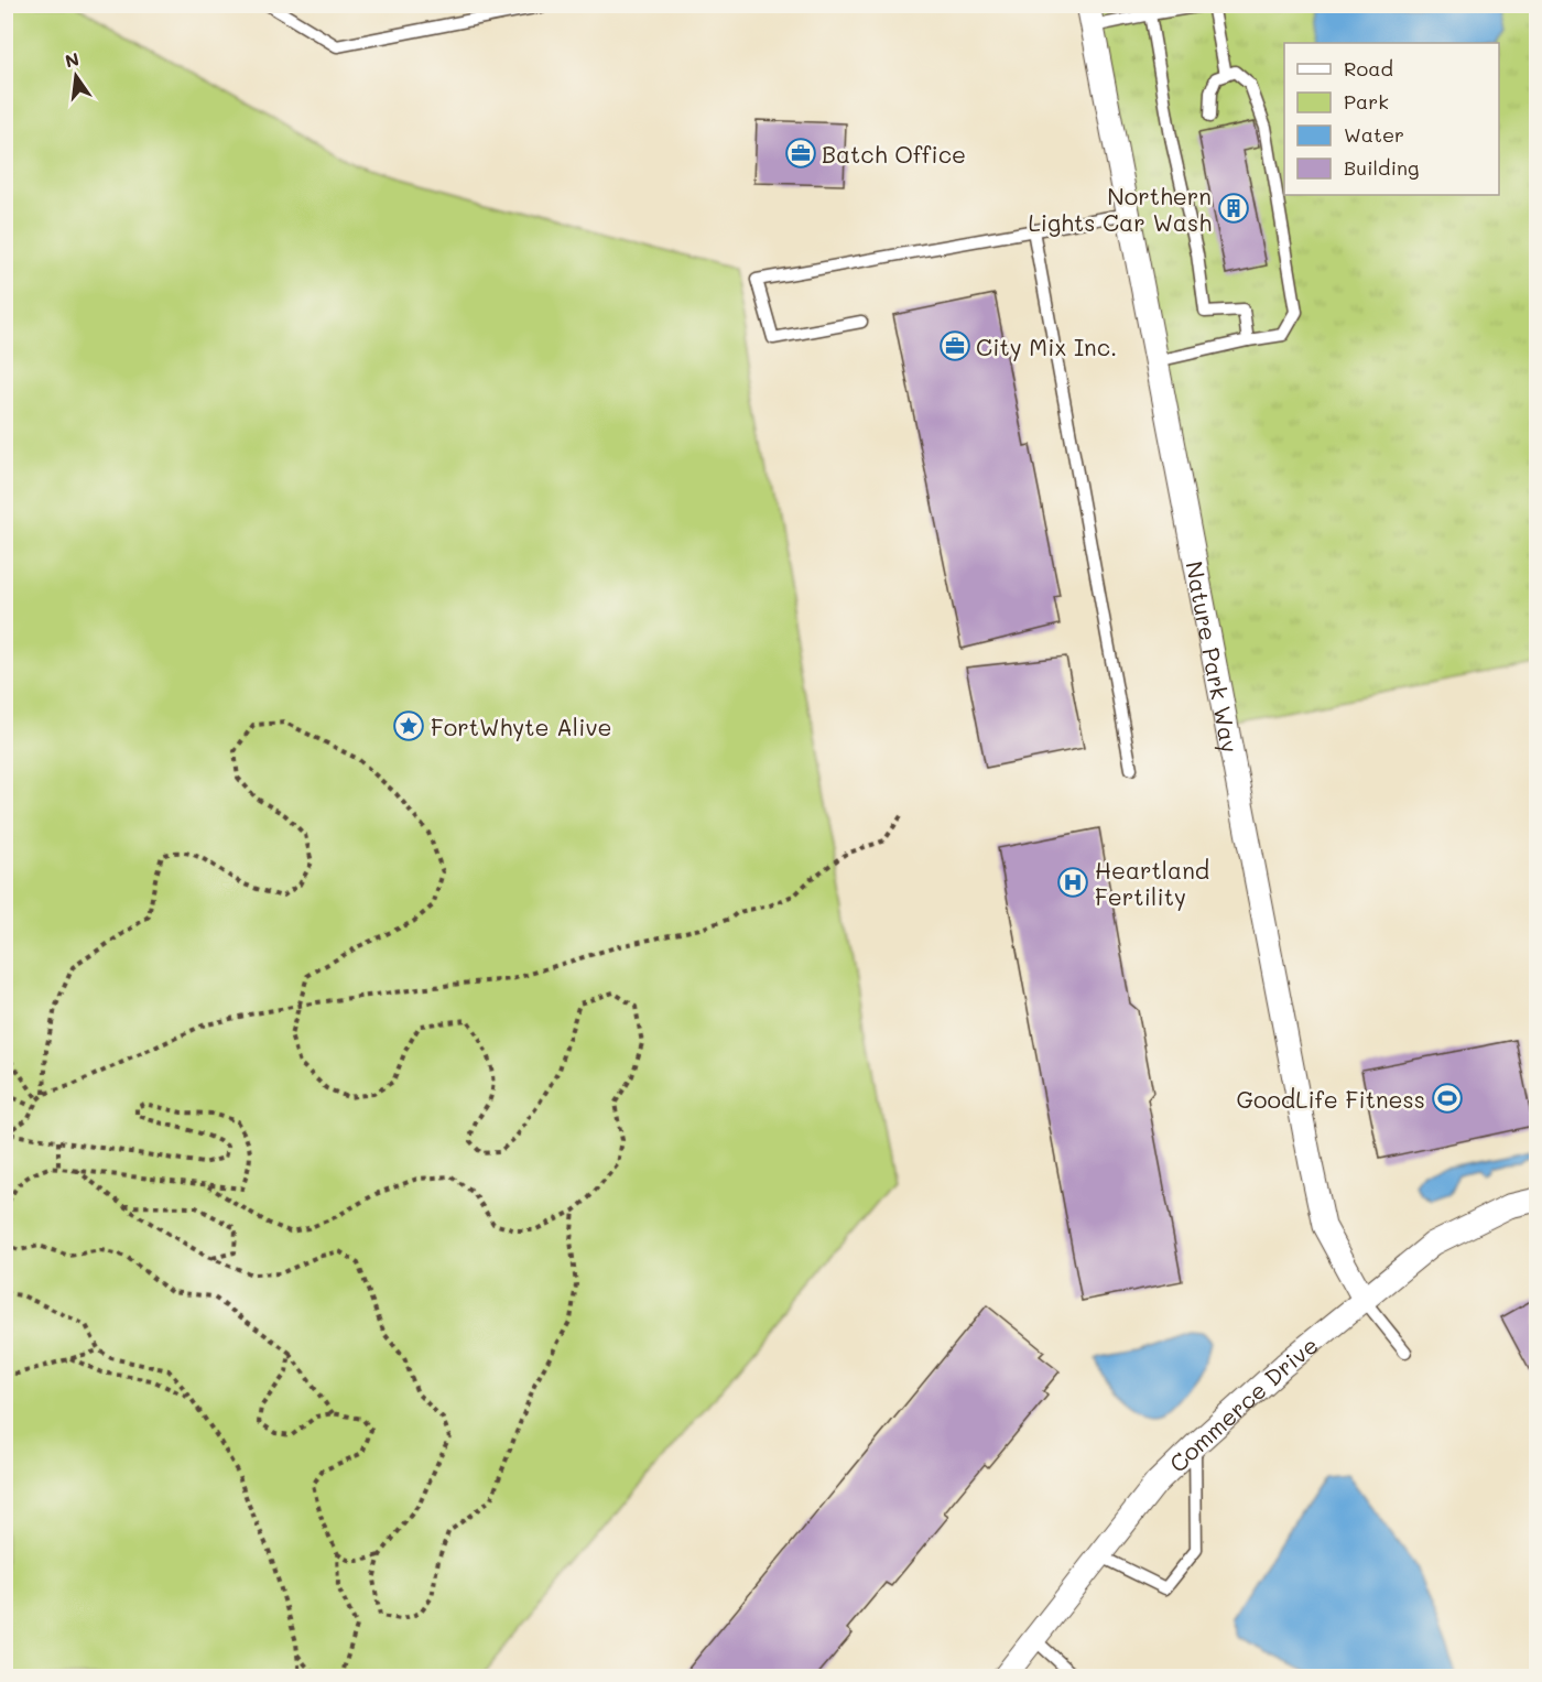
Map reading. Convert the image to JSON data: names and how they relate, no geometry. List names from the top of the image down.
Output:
{
  "streets": {
    "street": ["Nature Park Way", "Commerce Drive"]
  },
  "crossings": [
    ["Nature Park Way", "Commerce Drive"]
  ],
  "places": {
    "office": ["Batch Office", "City Mix Inc."],
    "building": ["Northern Lights Car Wash"],
    "place": ["FortWhyte Alive"],
    "hospital": ["Heartland Fertility"],
    "sports": ["GoodLife Fitness"]
  },
  "legend": [
    "Road",
    "Park",
    "Water",
    "Building"
  ],
  "north": "top"
}
